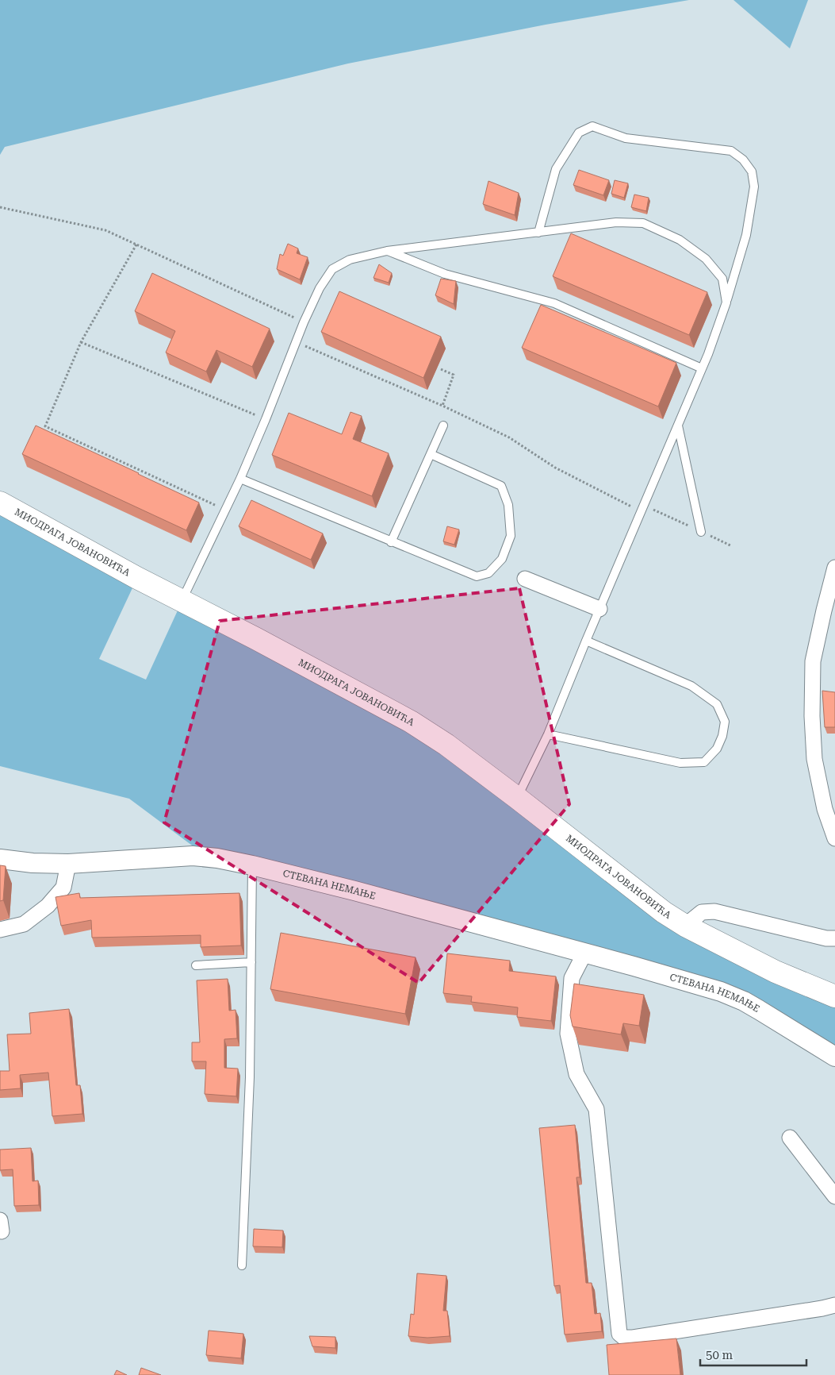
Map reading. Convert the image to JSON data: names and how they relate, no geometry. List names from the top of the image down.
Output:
{
  "streets": {
    "main road": ["МИОДРАГА ЈОВАНОВИЋА"],
    "street": ["СТЕВАНА НЕМАЊЕ"]
  },
  "scale_bar": "50 m"
}
